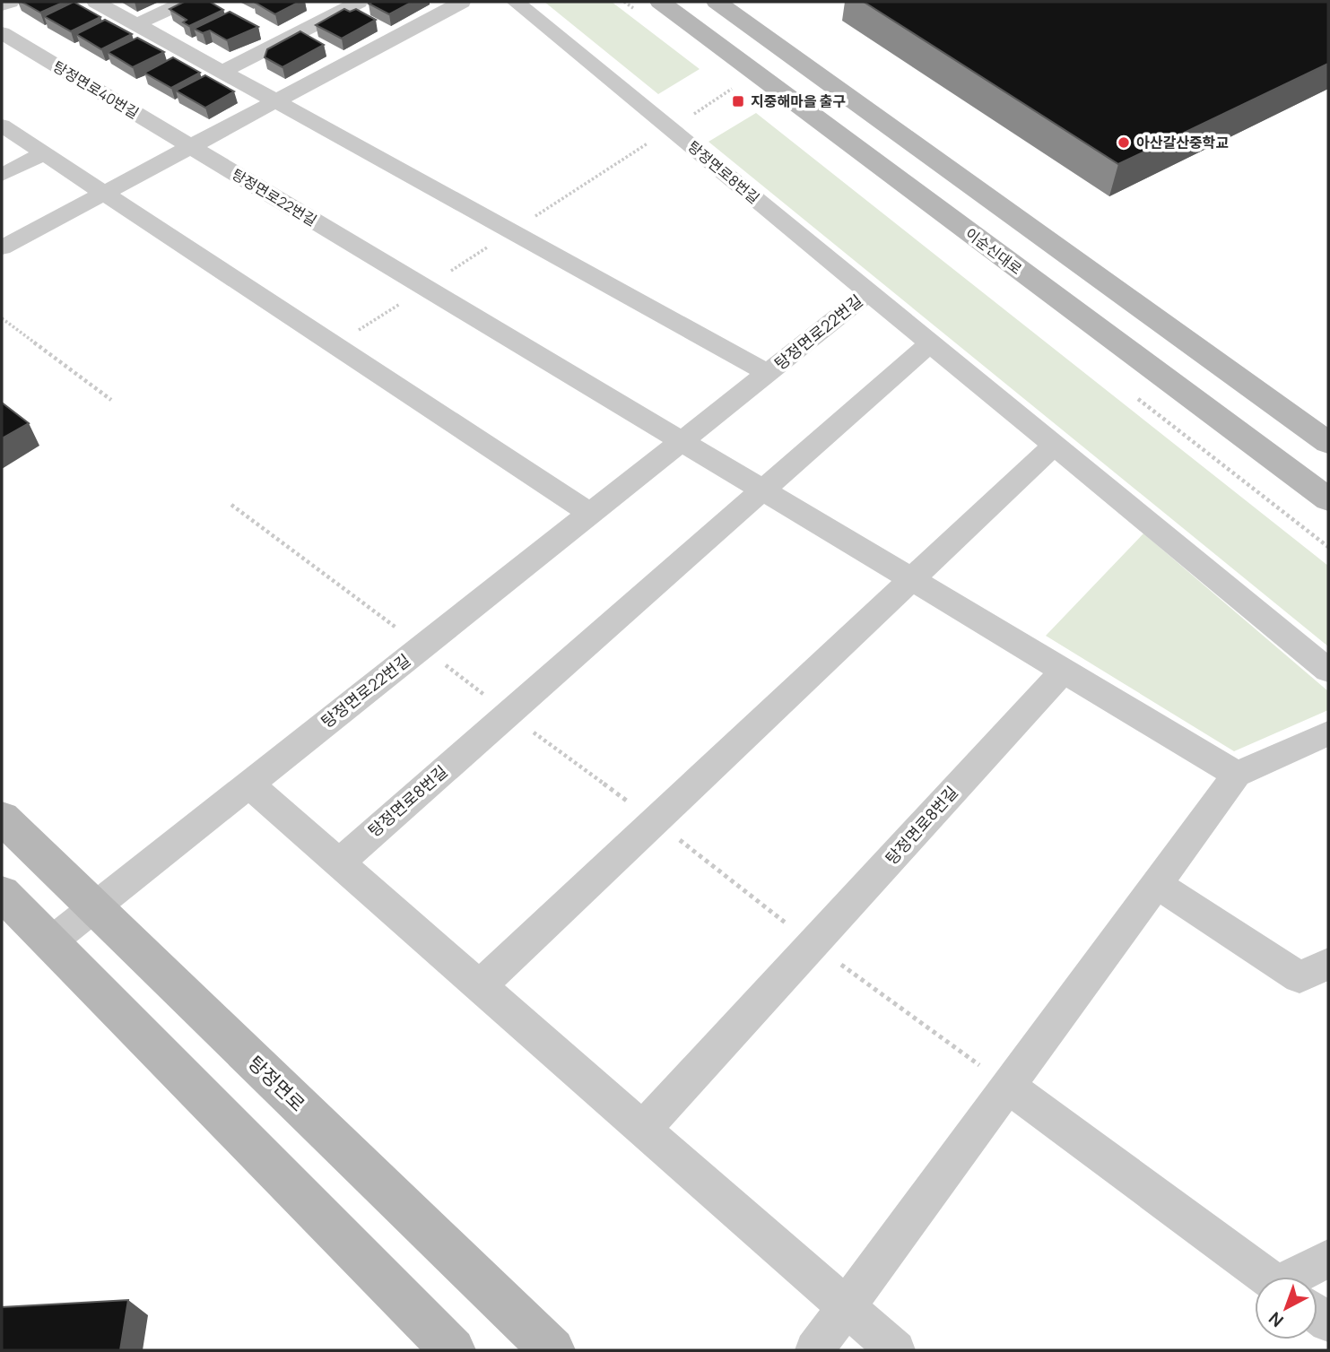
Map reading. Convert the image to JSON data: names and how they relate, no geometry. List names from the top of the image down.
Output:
{
  "streets": {
    "main road": ["이순신대로", "탕정면로"],
    "street": ["탕정면로40번길", "탕정면로8번길", "탕정면로22번길"]
  },
  "crossings": [
    ["탕정면로40번길", "탕정면로22번길"],
    ["탕정면로8번길", "탕정면로22번길"],
    ["탕정면로22번길", "탕정면로"]
  ],
  "places": {
    "transit": ["지중해마을 출구"],
    "other": ["아산갈산중학교"]
  },
  "north": "bottom left"
}
